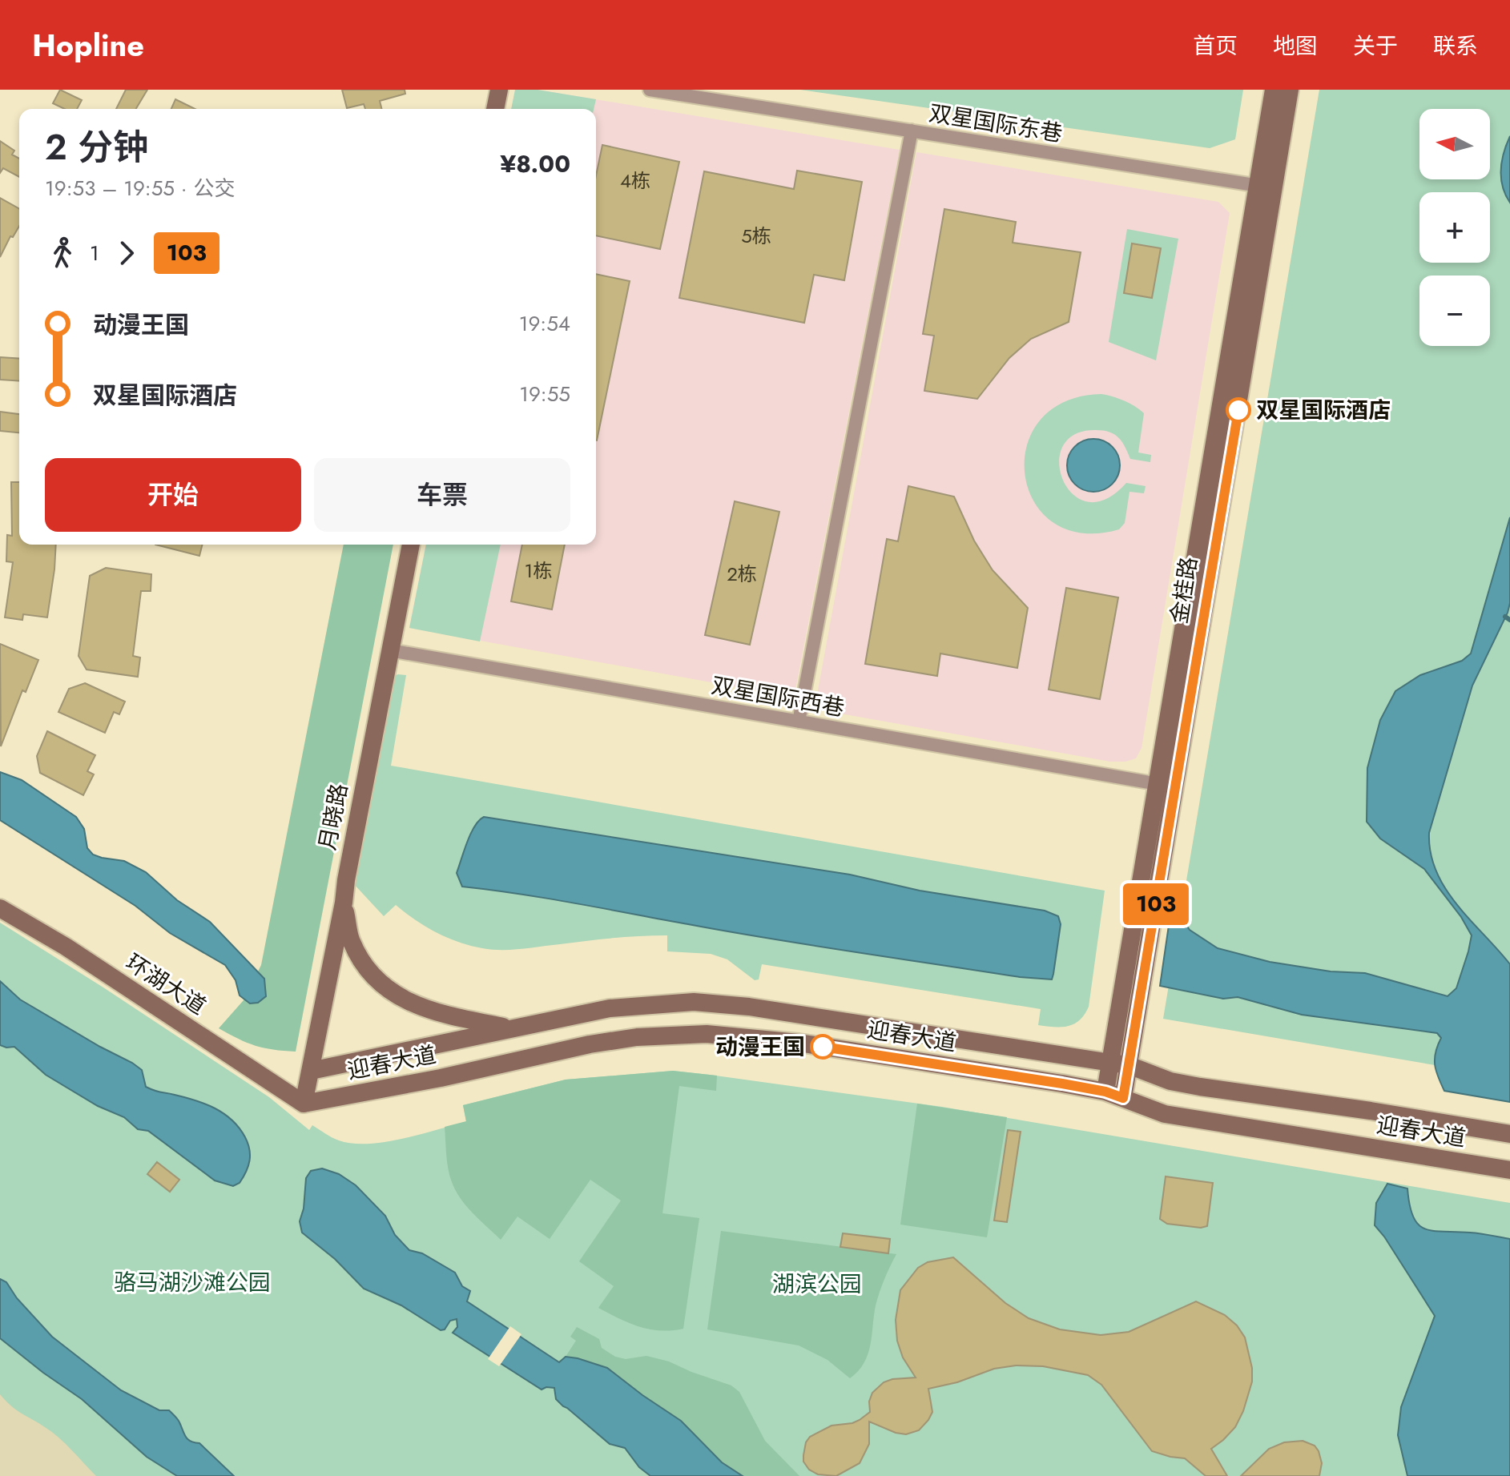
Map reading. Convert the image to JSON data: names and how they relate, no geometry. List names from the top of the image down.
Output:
{
  "streets": {
    "main road": [
      "金桂路",
      "月晓路",
      "环湖大道",
      "迎春大道"
    ],
    "street": ["双星国际东巷", "双星国际西巷"]
  },
  "crossings": [
    ["双星国际东巷", "金桂路"],
    ["金桂路", "双星国际西巷"],
    ["金桂路", "迎春大道"],
    ["双星国际西巷", "月晓路"],
    ["月晓路", "环湖大道"],
    ["月晓路", "迎春大道"],
    ["环湖大道", "迎春大道"]
  ],
  "parks": ["骆马湖沙滩公园", "湖滨公园"],
  "places": ["双星国际酒店", "动漫王国"],
  "lines": ["bus line 103"],
  "house_numbers": [
    "4栋",
    "5栋",
    "1栋",
    "2栋"
  ],
  "north": "left",
  "page": {
    "header": "Hopline",
    "nav": [
      "首页",
      "地图",
      "关于",
      "联系"
    ],
    "on_map": "103",
    "map_buttons": ["+", "−"],
    "heading": ["2 分钟", "19:53 – 19:55 · 公交", "¥8.00"],
    "legs": ["1", "103"],
    "list": [
      {
        "name": "动漫王国",
        "value": "19:54"
      },
      {
        "name": "双星国际酒店",
        "value": "19:55"
      }
    ],
    "buttons": ["开始", "车票"]
  }
}
